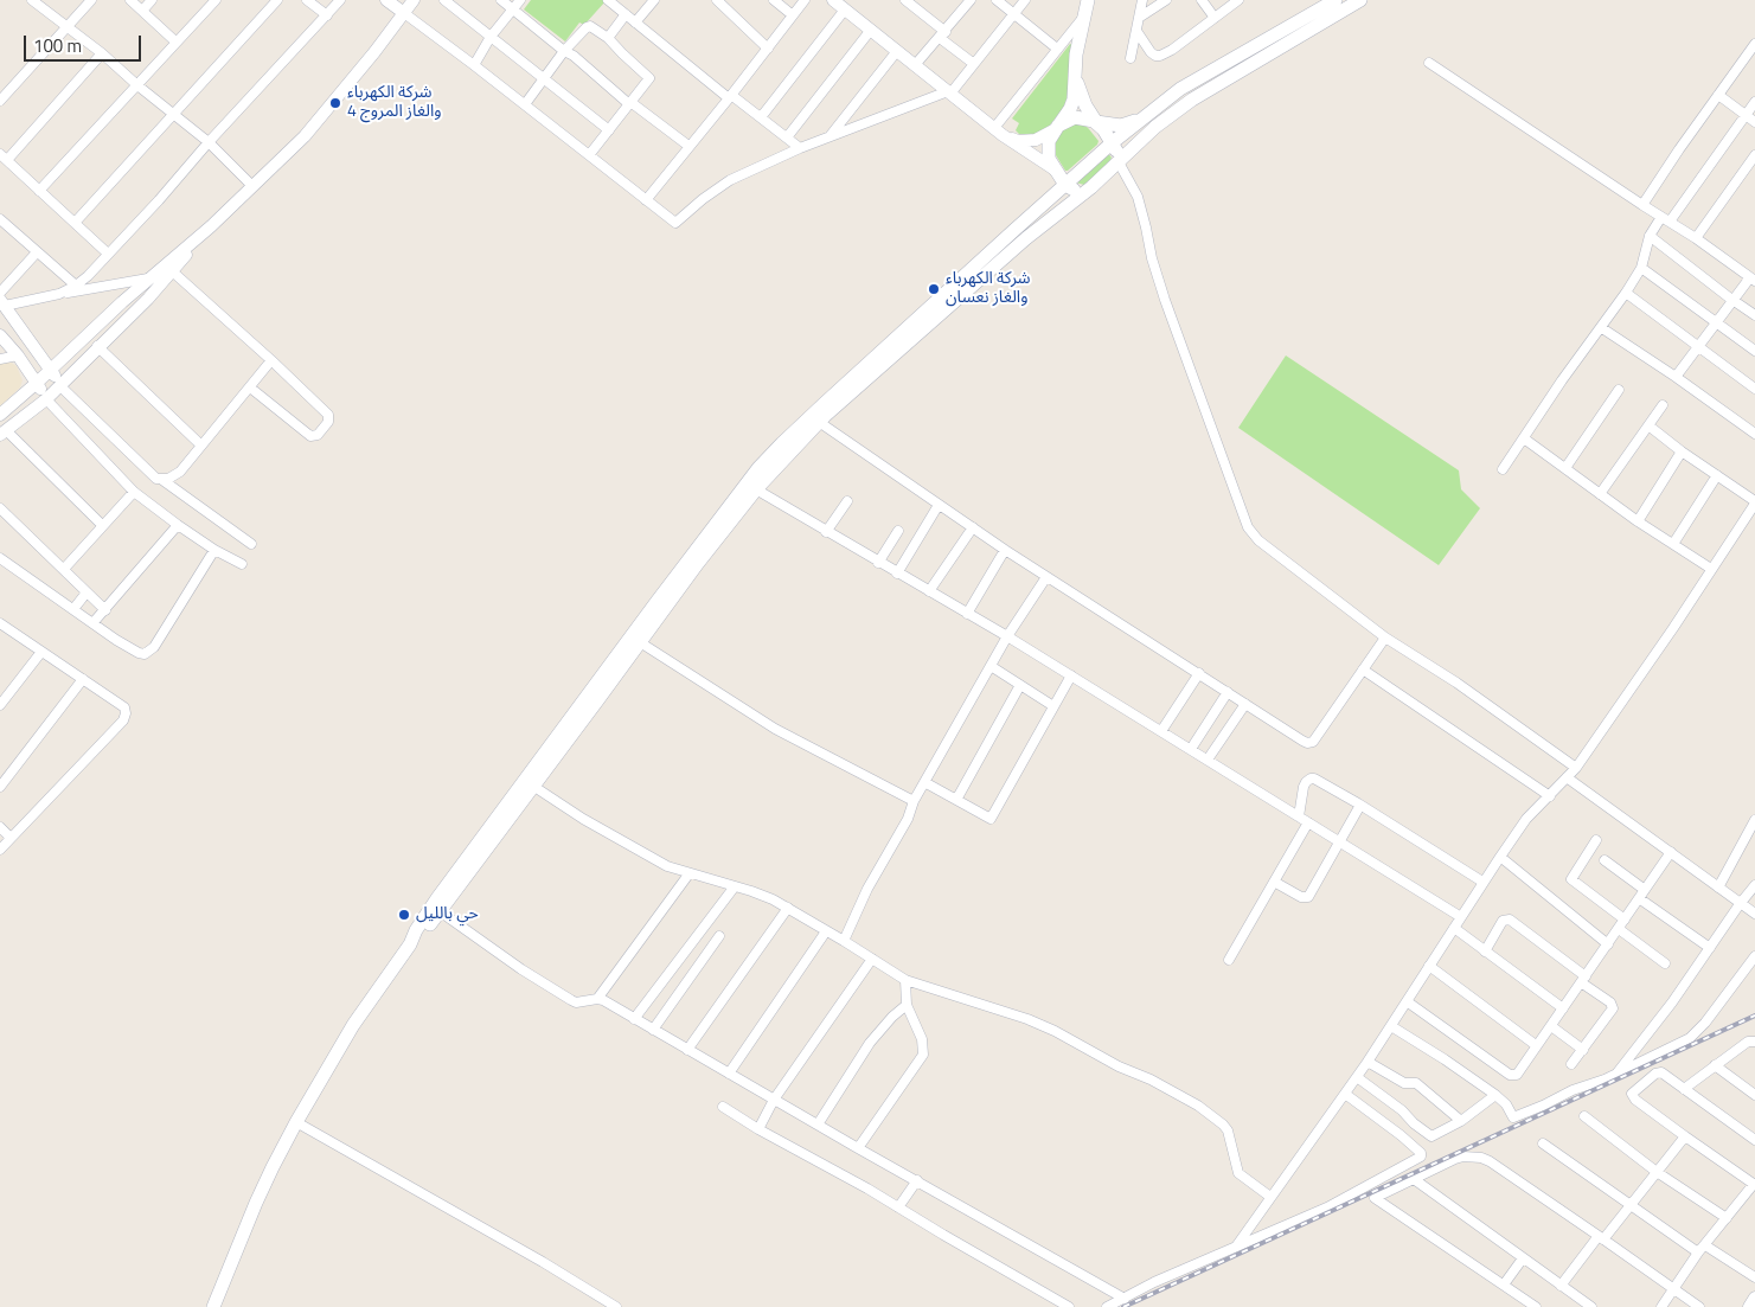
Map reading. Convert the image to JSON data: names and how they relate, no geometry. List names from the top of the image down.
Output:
{
  "places": ["شركة الكهرباء والغاز المروج 4", "شركة الكهرباء والغاز نعسان", "حي بالليل"],
  "scale_bar": "100 m"
}
